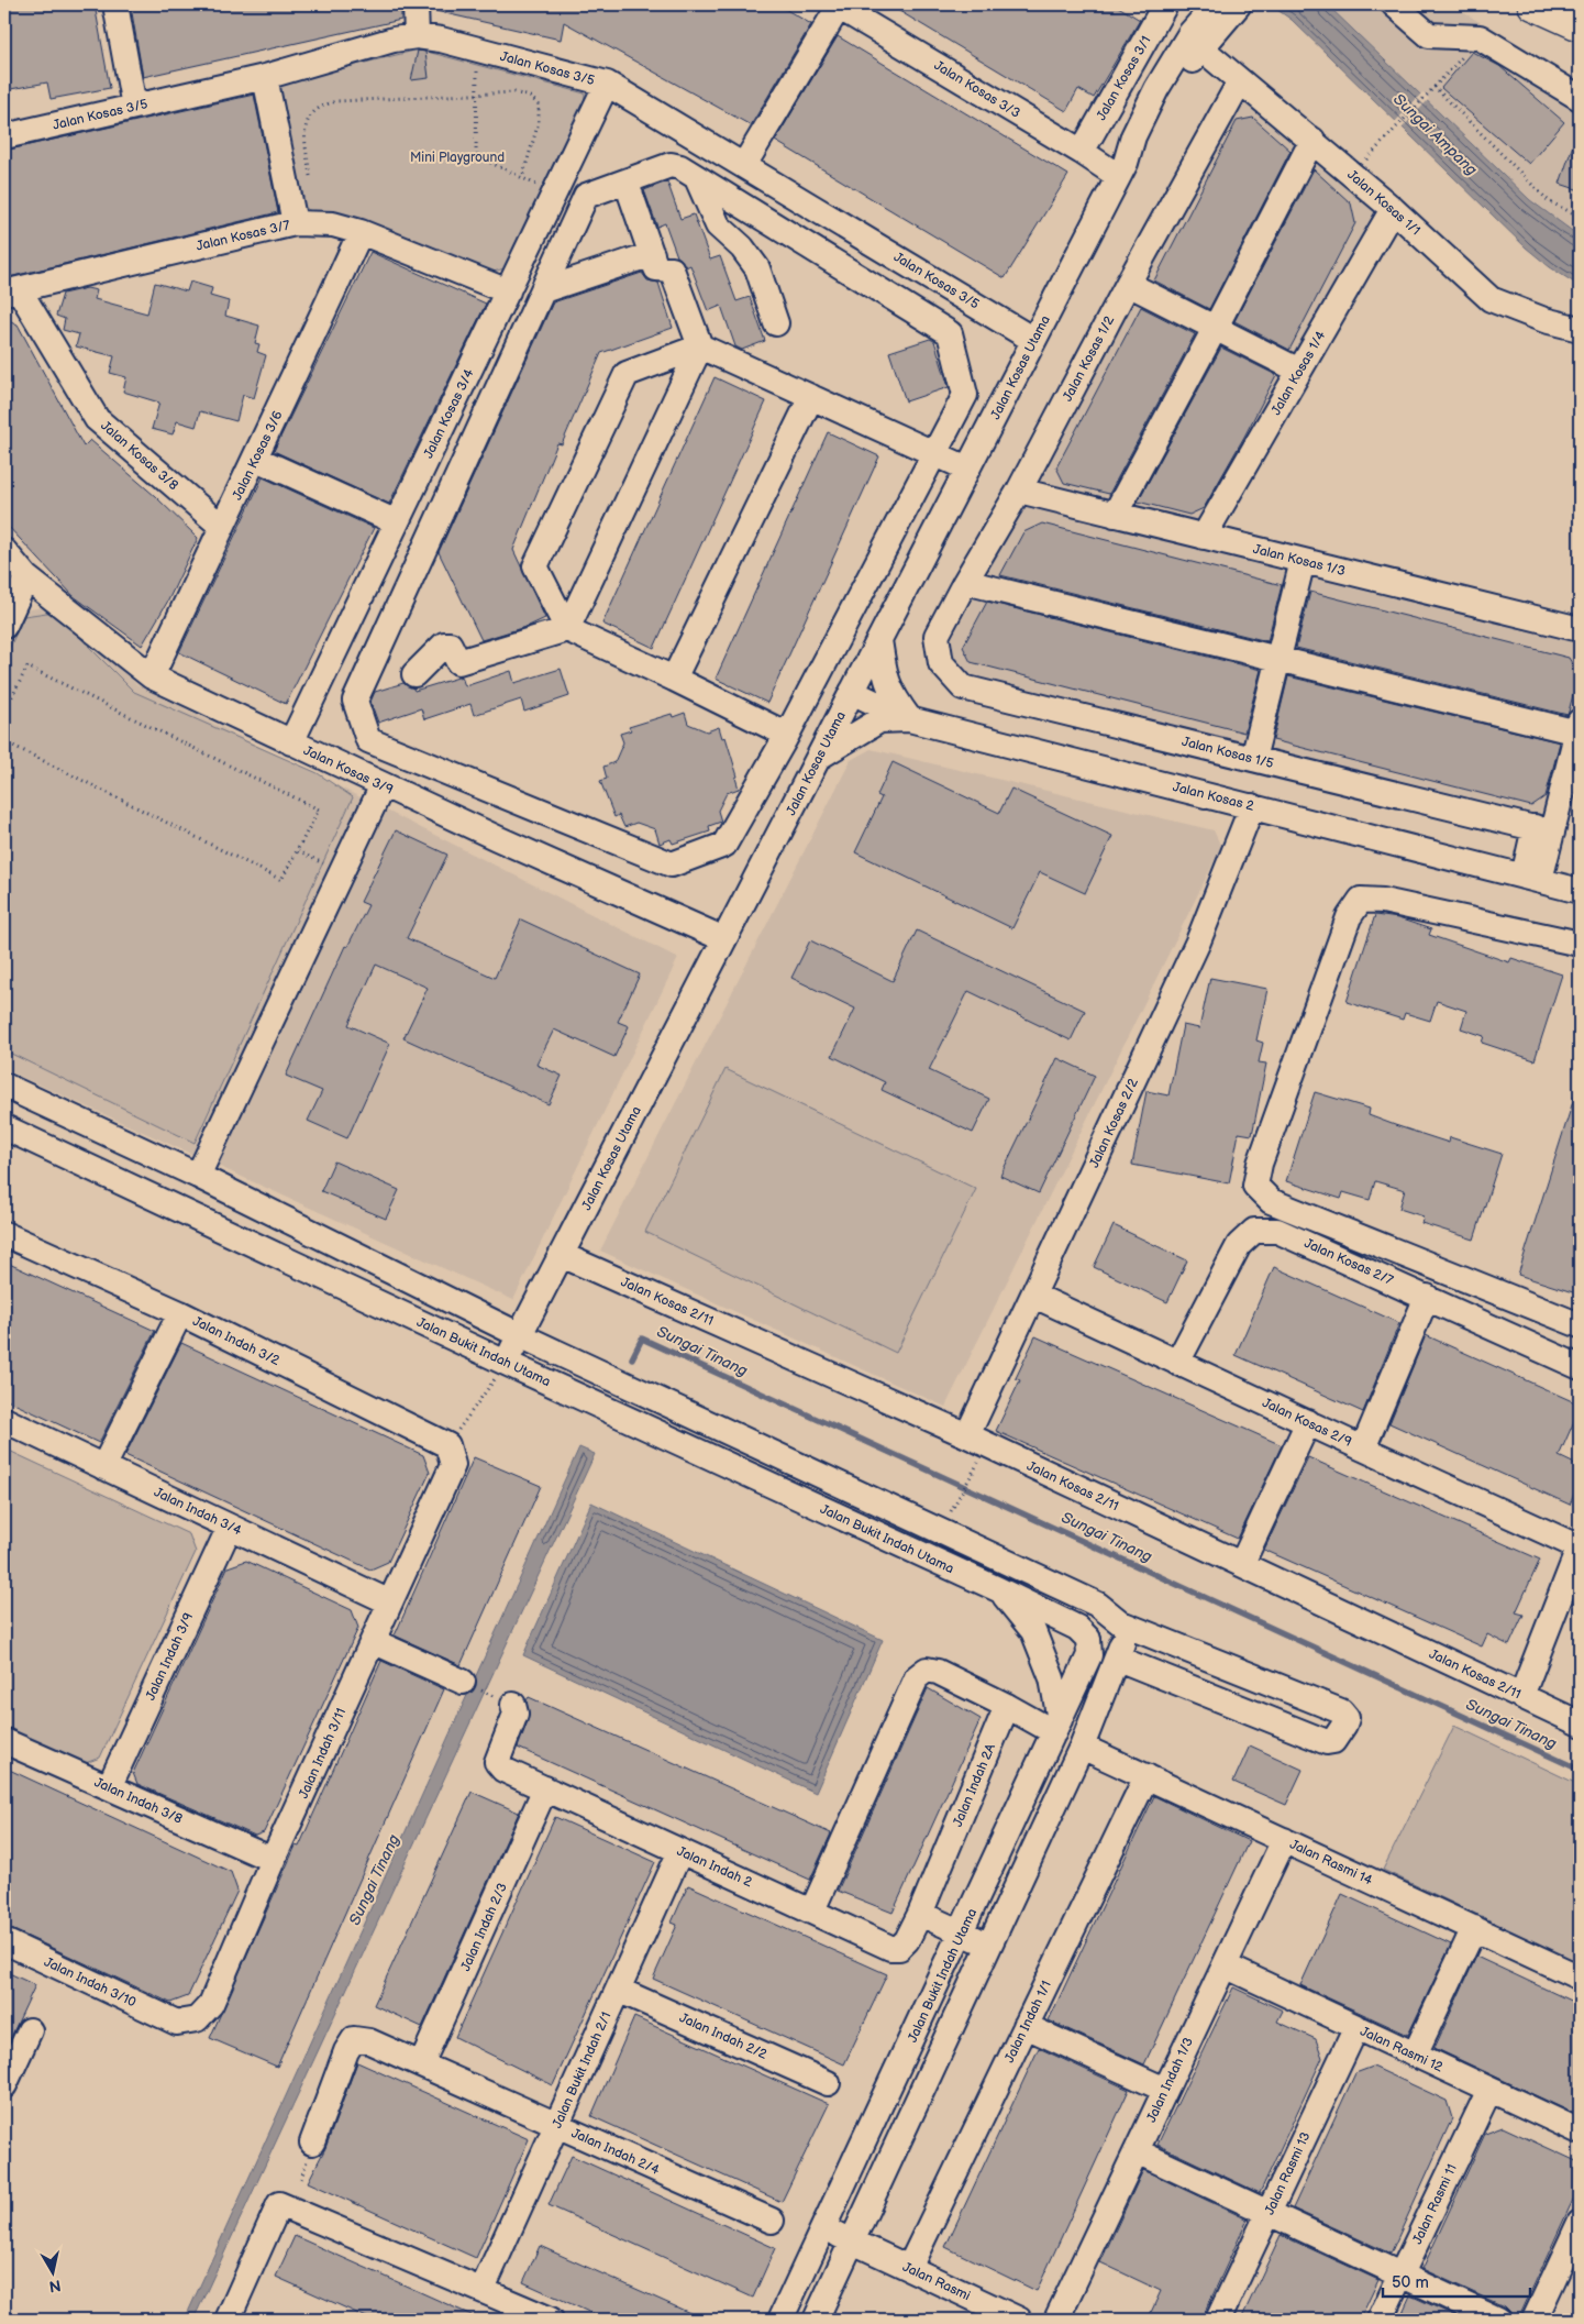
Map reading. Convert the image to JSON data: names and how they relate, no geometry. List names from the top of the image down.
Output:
{
  "streets": {
    "street": [
      "Jalan Kosas 3/5",
      "Jalan Kosas 3/1",
      "Jalan Kosas 3/3",
      "Jalan Kosas 1/1",
      "Jalan Kosas 3/7",
      "Jalan Kosas 1/2",
      "Jalan Kosas Utama",
      "Jalan Kosas 1/4",
      "Jalan Kosas 3/4",
      "Jalan Kosas 3/8",
      "Jalan Kosas 3/6",
      "Jalan Kosas 1/3",
      "Jalan Kosas 1/5",
      "Jalan Kosas 3/9",
      "Jalan Kosas 2",
      "Jalan Kosas 2/2",
      "Jalan Kosas 2/7",
      "Jalan Kosas 2/11",
      "Jalan Indah 3/2",
      "Jalan Bukit Indah Utama",
      "Jalan Kosas 2/9",
      "Jalan Indah 3/4",
      "Jalan Indah 3/9",
      "Jalan Indah 3/11",
      "Jalan Indah 2A",
      "Jalan Indah 3/8",
      "Jalan Rasmi 14",
      "Jalan Indah 2",
      "Jalan Indah 2/3",
      "Jalan Indah 3/10",
      "Jalan Indah 1/1",
      "Jalan Indah 2/2",
      "Jalan Rasmi 12",
      "Jalan Bukit Indah 2/1",
      "Jalan Indah 1/3",
      "Jalan Indah 2/4",
      "Jalan Rasmi 13",
      "Jalan Rasmi 11",
      "Jalan Rasmi"
    ]
  },
  "crossings": [
    ["Jalan Kosas 3/5", "Jalan Kosas Utama"],
    ["Jalan Kosas 3/5", "Jalan Kosas 3/4"],
    ["Jalan Kosas 3/1", "Jalan Kosas 3/3"],
    ["Jalan Kosas 3/1", "Jalan Kosas 1/1"],
    ["Jalan Kosas 3/1", "Jalan Kosas Utama"],
    ["Jalan Kosas 3/3", "Jalan Kosas Utama"],
    ["Jalan Kosas 1/1", "Jalan Kosas 1/2"],
    ["Jalan Kosas 1/1", "Jalan Kosas Utama"],
    ["Jalan Kosas 1/1", "Jalan Kosas 1/4"],
    ["Jalan Kosas 3/7", "Jalan Kosas 3/4"],
    ["Jalan Kosas 3/7", "Jalan Kosas 3/8"],
    ["Jalan Kosas 3/7", "Jalan Kosas 3/6"],
    ["Jalan Kosas 1/2", "Jalan Kosas 1/3"],
    ["Jalan Kosas 1/2", "Jalan Kosas 1/5"],
    ["Jalan Kosas Utama", "Jalan Kosas 3/9"],
    ["Jalan Kosas Utama", "Jalan Kosas 2"],
    ["Jalan Kosas Utama", "Jalan Kosas 2/11"],
    ["Jalan Kosas Utama", "Jalan Bukit Indah Utama"],
    ["Jalan Kosas 1/4", "Jalan Kosas 1/3"],
    ["Jalan Kosas 3/4", "Jalan Kosas 3/9"],
    ["Jalan Kosas 3/8", "Jalan Kosas 3/6"],
    ["Jalan Kosas 3/6", "Jalan Kosas 3/9"],
    ["Jalan Kosas 2", "Jalan Kosas 2/2"],
    ["Jalan Kosas 2/2", "Jalan Kosas 2/11"],
    ["Jalan Kosas 2/2", "Jalan Kosas 2/9"],
    ["Jalan Kosas 2/7", "Jalan Kosas 2/9"],
    ["Jalan Indah 3/2", "Jalan Indah 3/11"],
    ["Jalan Bukit Indah Utama", "Jalan Rasmi"],
    ["Jalan Indah 3/4", "Jalan Indah 3/9"],
    ["Jalan Indah 3/4", "Jalan Indah 3/11"],
    ["Jalan Indah 3/9", "Jalan Indah 3/8"],
    ["Jalan Indah 3/11", "Jalan Indah 3/8"],
    ["Jalan Indah 3/11", "Jalan Indah 3/10"],
    ["Jalan Indah 2A", "Jalan Indah 2"],
    ["Jalan Rasmi 14", "Jalan Indah 1/1"],
    ["Jalan Rasmi 14", "Jalan Indah 1/3"],
    ["Jalan Indah 2", "Jalan Indah 2/3"],
    ["Jalan Indah 2", "Jalan Bukit Indah 2/1"],
    ["Jalan Indah 2/3", "Jalan Indah 2/4"],
    ["Jalan Indah 1/1", "Jalan Rasmi"],
    ["Jalan Indah 2/2", "Jalan Bukit Indah 2/1"],
    ["Jalan Rasmi 12", "Jalan Indah 1/3"],
    ["Jalan Rasmi 12", "Jalan Rasmi 13"],
    ["Jalan Rasmi 12", "Jalan Rasmi 11"],
    ["Jalan Bukit Indah 2/1", "Jalan Indah 2/4"]
  ],
  "water": ["Sungai Ampang", "Sungai Tinang"],
  "parks": ["Mini Playground"],
  "scale_bar": "50 m",
  "north": "bottom"
}
